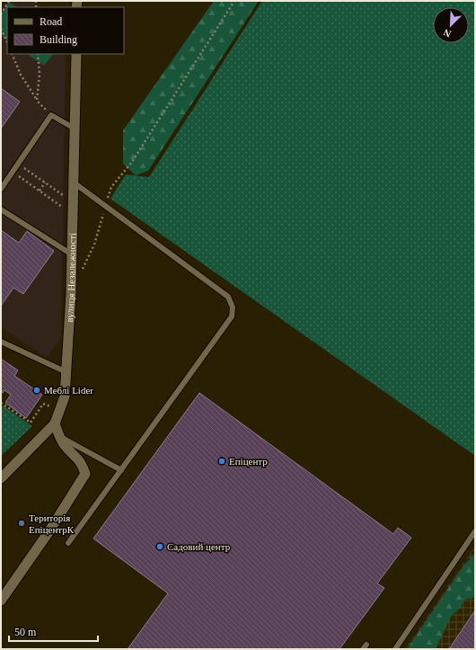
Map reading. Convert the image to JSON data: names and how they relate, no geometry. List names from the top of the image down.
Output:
{
  "streets": {
    "street": ["вулиця Незалежності"]
  },
  "places": [
    "Меблі Lider",
    "Епіцентр",
    "Територія ЕпіцентрК",
    "Садовий центр"
  ],
  "legend": ["Road", "Building"],
  "scale_bar": "50 m",
  "north": "bottom left"
}
